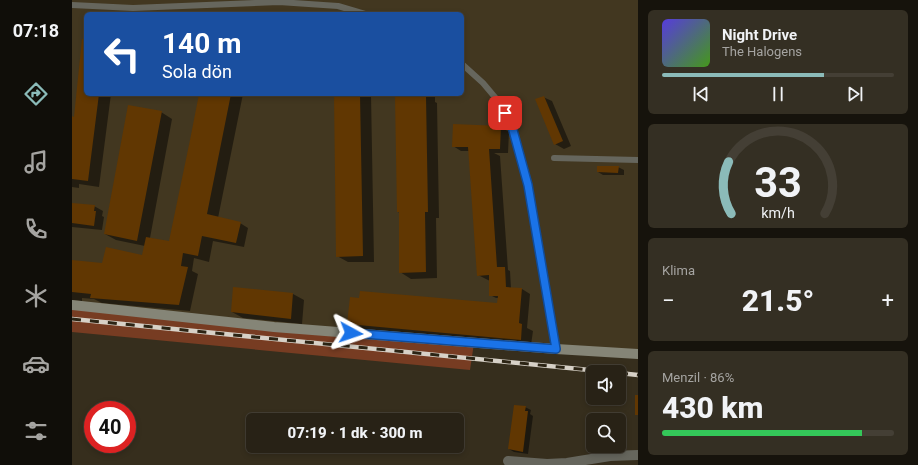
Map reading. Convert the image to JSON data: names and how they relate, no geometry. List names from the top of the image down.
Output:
{
  "page": {
    "tabs": "07:18",
    "turn": ["140 m", "Sola dön"],
    "song": ["Night Drive", "The Halogens"],
    "tile": [
      "Klima",
      ["Menzil · 86%", "430 km"]
    ],
    "heat": ["−", "21.5°", "+"],
    "limit": "40",
    "trip": "07:19 · 1 dk · 300 m",
    "gauge": ["33", "km/h"]
  }
}
